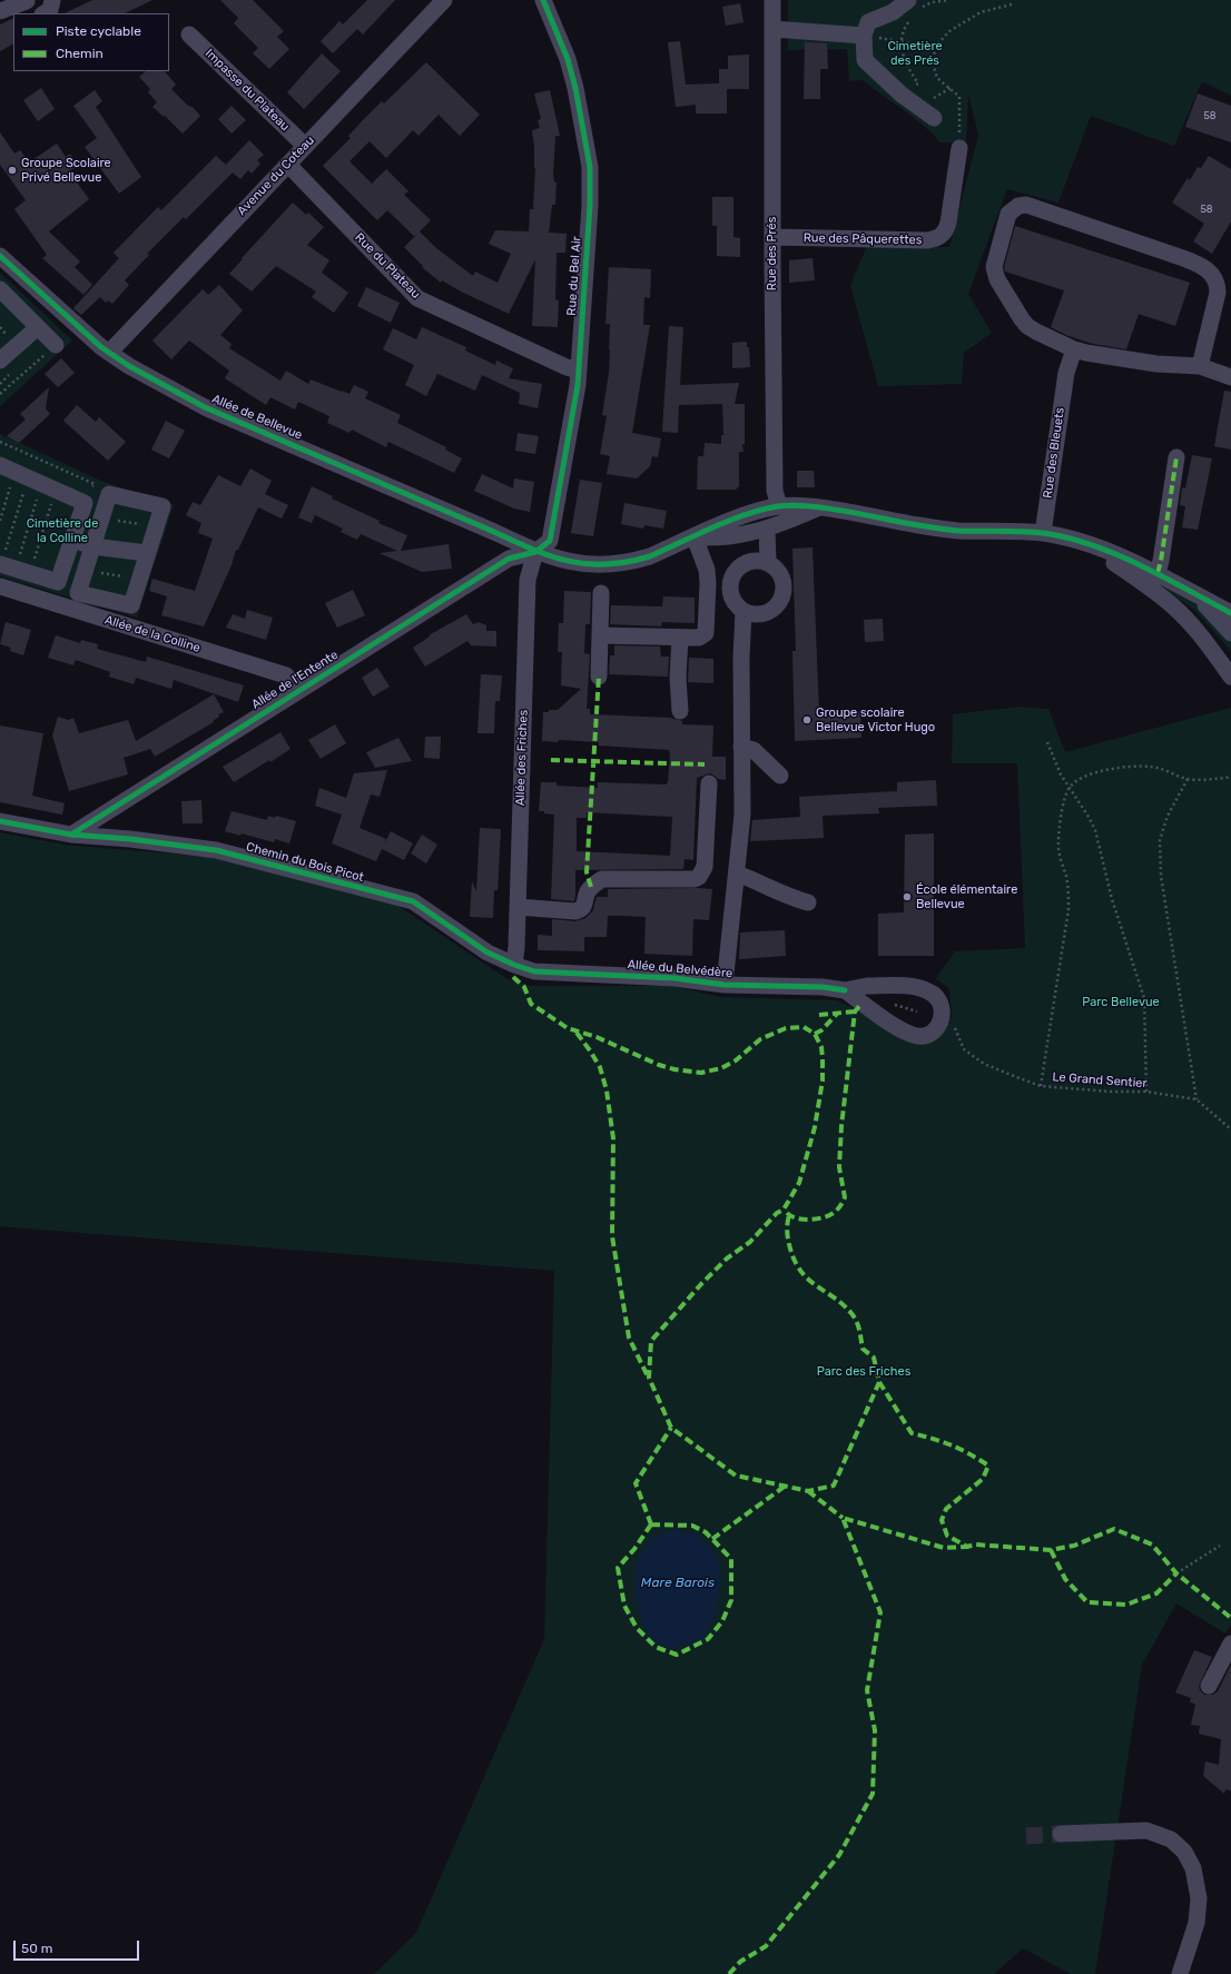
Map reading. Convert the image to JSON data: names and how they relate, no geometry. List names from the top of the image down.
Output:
{
  "streets": {
    "street": [
      "Impasse du Plateau",
      "Avenue du Coteau",
      "Rue des Pâquerettes",
      "Rue des Prés",
      "Rue du Plateau",
      "Rue du Bel Air",
      "Allée de Bellevue",
      "Rue des Bleuets",
      "Allée de la Colline",
      "Allée de l'Entente",
      "Allée des Friches",
      "Chemin du Bois Picot",
      "Allée du Belvédère"
    ],
    "path": ["Le Grand Sentier"]
  },
  "crossings": [
    ["Impasse du Plateau", "Avenue du Coteau"],
    ["Avenue du Coteau", "Rue du Plateau"],
    ["Avenue du Coteau", "Allée de Bellevue"],
    ["Rue des Pâquerettes", "Rue des Prés"],
    ["Rue des Prés", "Allée de Bellevue"],
    ["Rue du Plateau", "Rue du Bel Air"],
    ["Rue du Bel Air", "Allée de Bellevue"],
    ["Rue du Bel Air", "Allée de l'Entente"],
    ["Rue du Bel Air", "Allée des Friches"],
    ["Allée de Bellevue", "Rue des Bleuets"],
    ["Allée de Bellevue", "Allée de l'Entente"],
    ["Allée de Bellevue", "Allée des Friches"],
    ["Allée de la Colline", "Allée de l'Entente"],
    ["Allée de l'Entente", "Allée des Friches"],
    ["Allée de l'Entente", "Chemin du Bois Picot"],
    ["Allée des Friches", "Chemin du Bois Picot"],
    ["Allée des Friches", "Allée du Belvédère"],
    ["Chemin du Bois Picot", "Allée du Belvédère"]
  ],
  "water": ["Mare Barois"],
  "parks": [
    "Cimetière des Prés",
    "Cimetière de la Colline",
    "Parc Bellevue",
    "Parc des Friches"
  ],
  "places": ["Groupe Scolaire Privé Bellevue", "Groupe scolaire Bellevue Victor Hugo", "École élémentaire Bellevue"],
  "house_numbers": ["58", "58"],
  "legend": ["Piste cyclable", "Chemin"],
  "scale_bar": "50 m"
}
